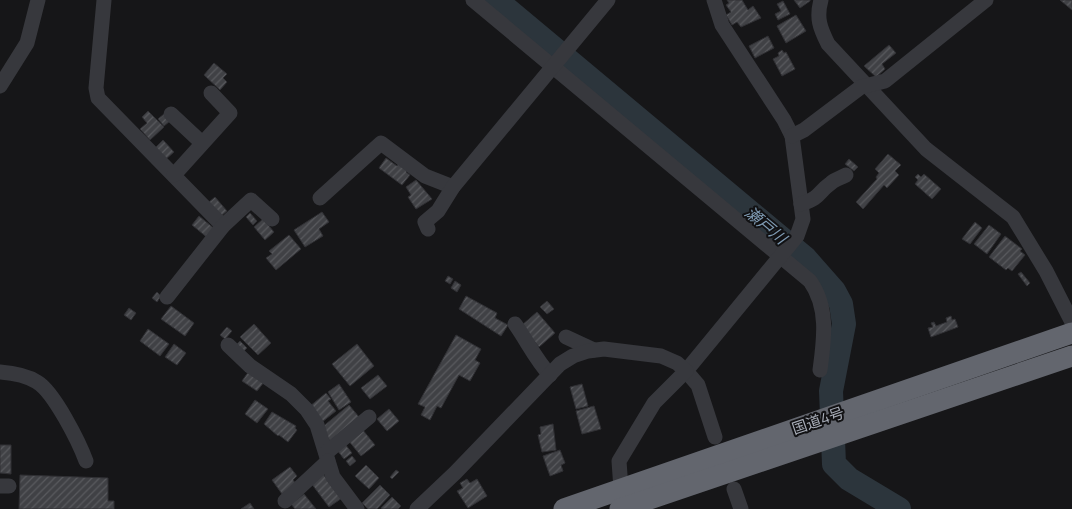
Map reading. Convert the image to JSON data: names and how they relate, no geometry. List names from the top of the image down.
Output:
{
  "streets": {
    "highway": ["国道4号"]
  },
  "water": ["瀬戸川"]
}
